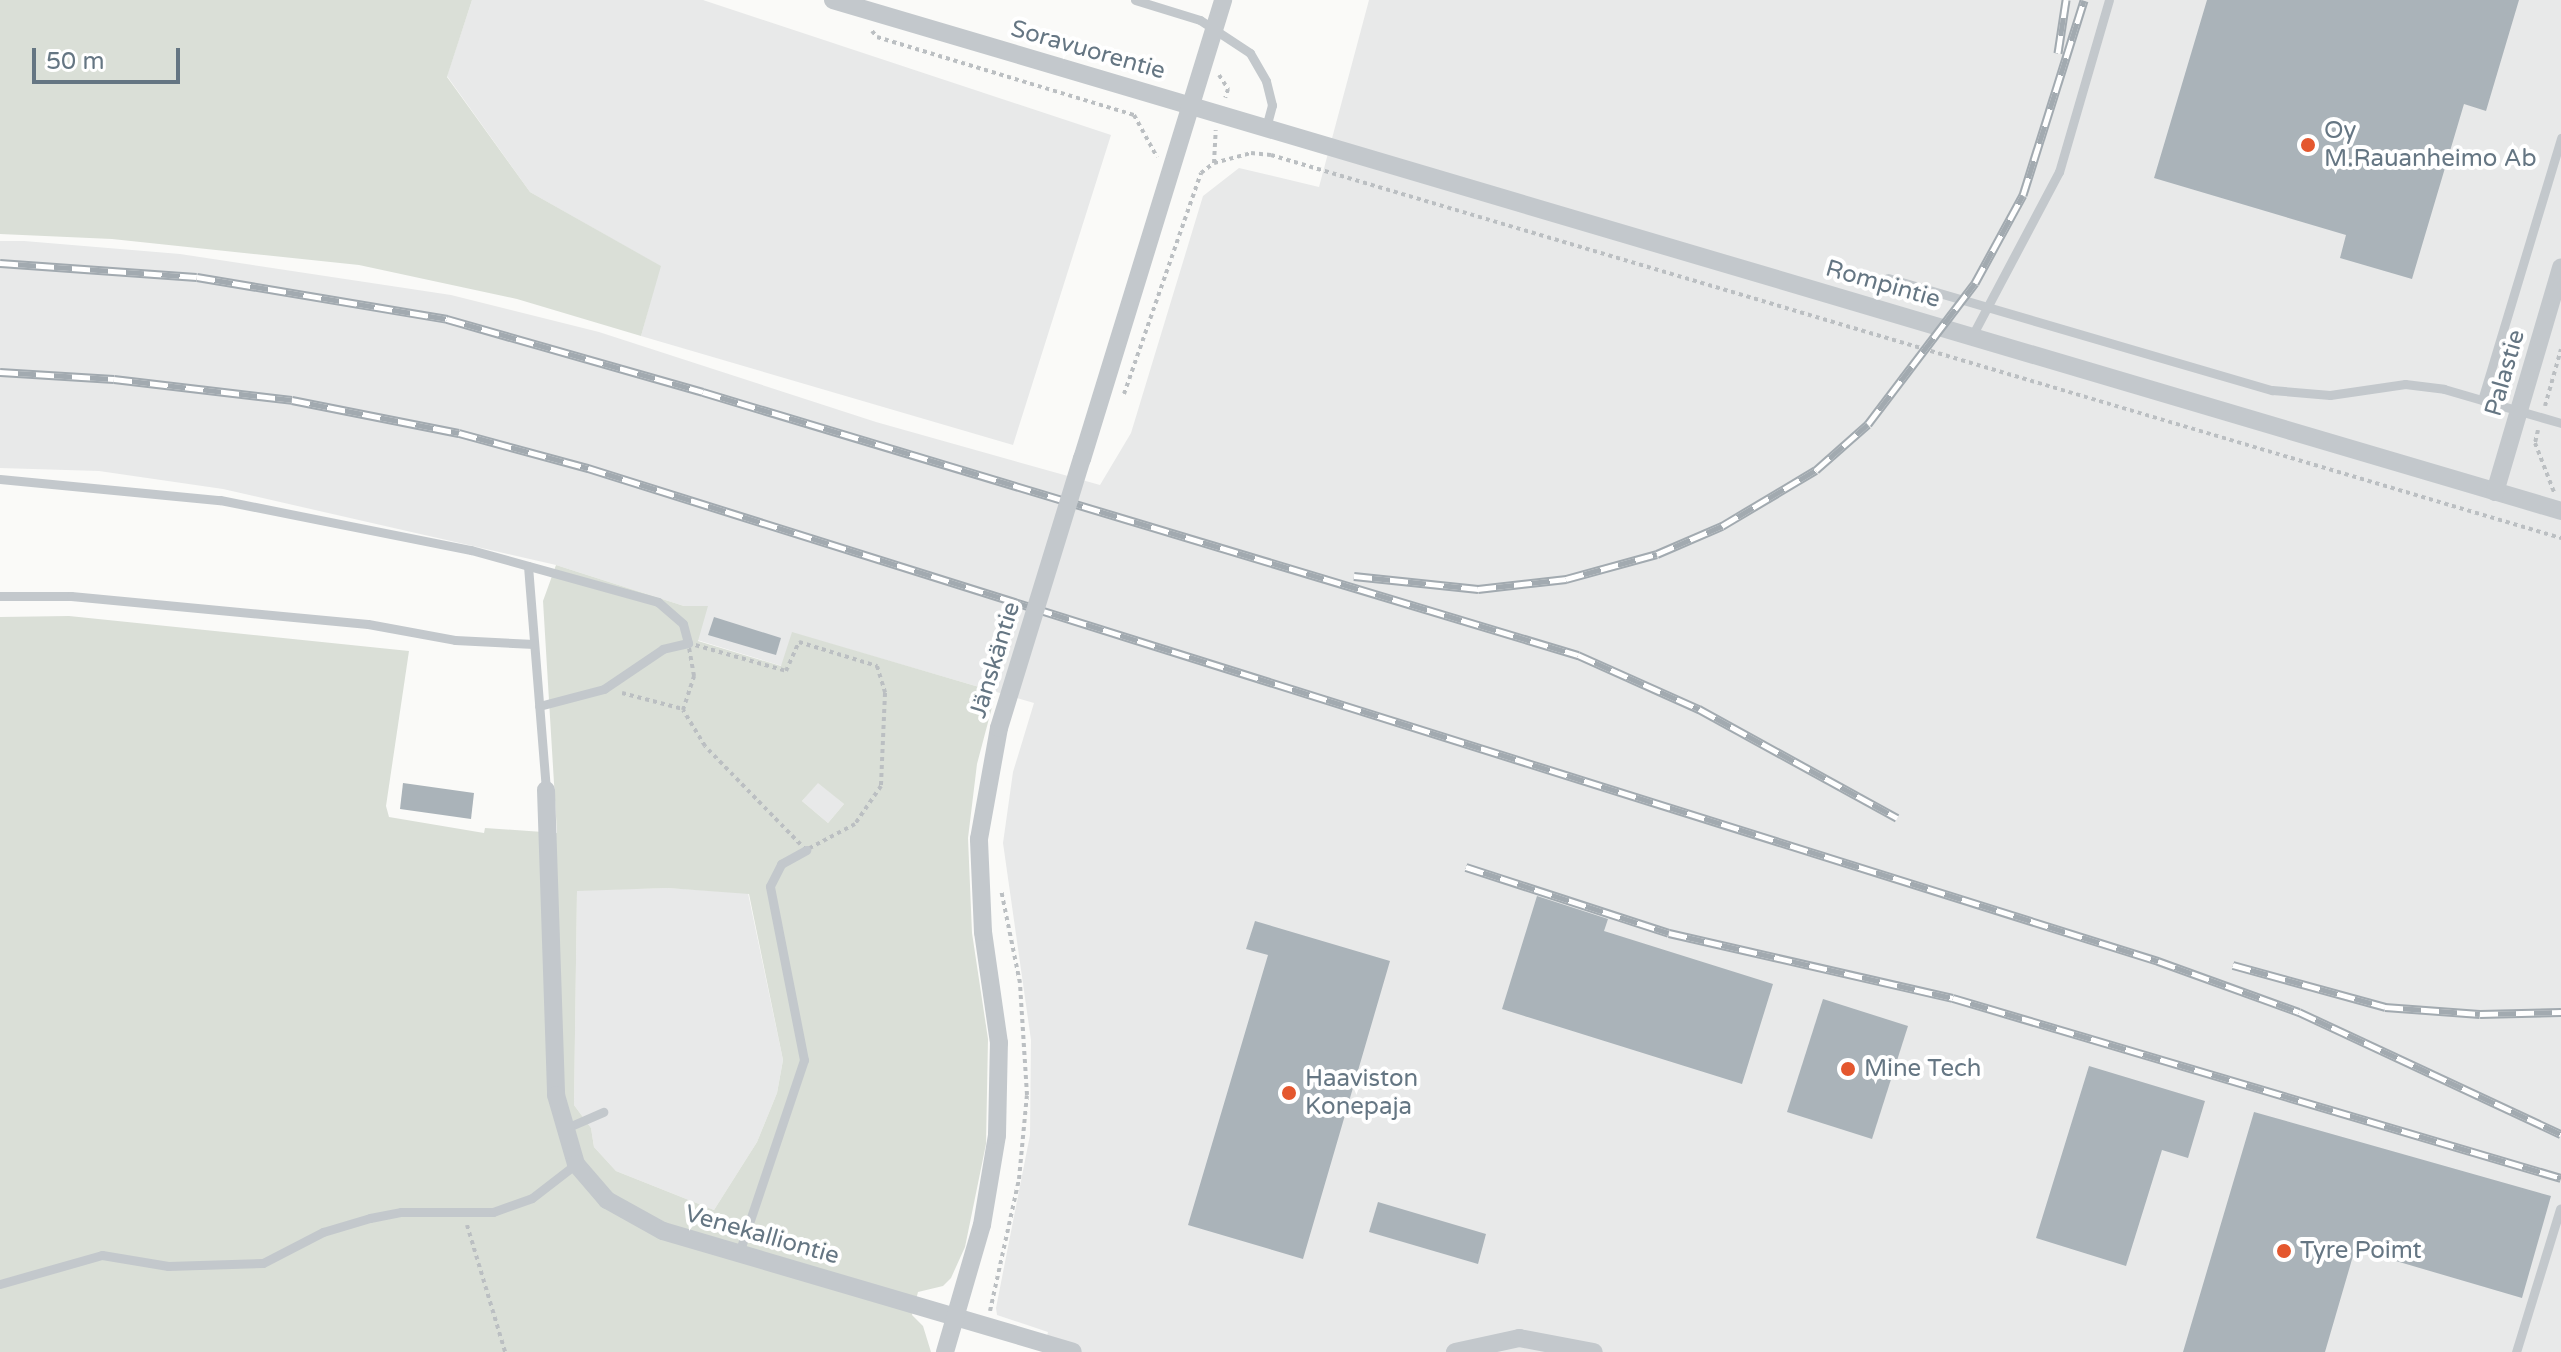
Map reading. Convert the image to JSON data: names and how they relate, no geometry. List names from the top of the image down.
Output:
{
  "streets": {
    "street": [
      "Soravuorentie",
      "Rompintie",
      "Palastie",
      "Jänskäntie",
      "Venekalliontie"
    ]
  },
  "crossings": [
    ["Soravuorentie", "Rompintie"],
    ["Soravuorentie", "Jänskäntie"],
    ["Rompintie", "Palastie"],
    ["Rompintie", "Jänskäntie"],
    ["Jänskäntie", "Venekalliontie"]
  ],
  "places": [
    "Oy M.Rauanheimo Ab",
    "Mine Tech",
    "Haaviston Konepaja",
    "Tyre Poimt"
  ],
  "scale_bar": "50 m"
}
